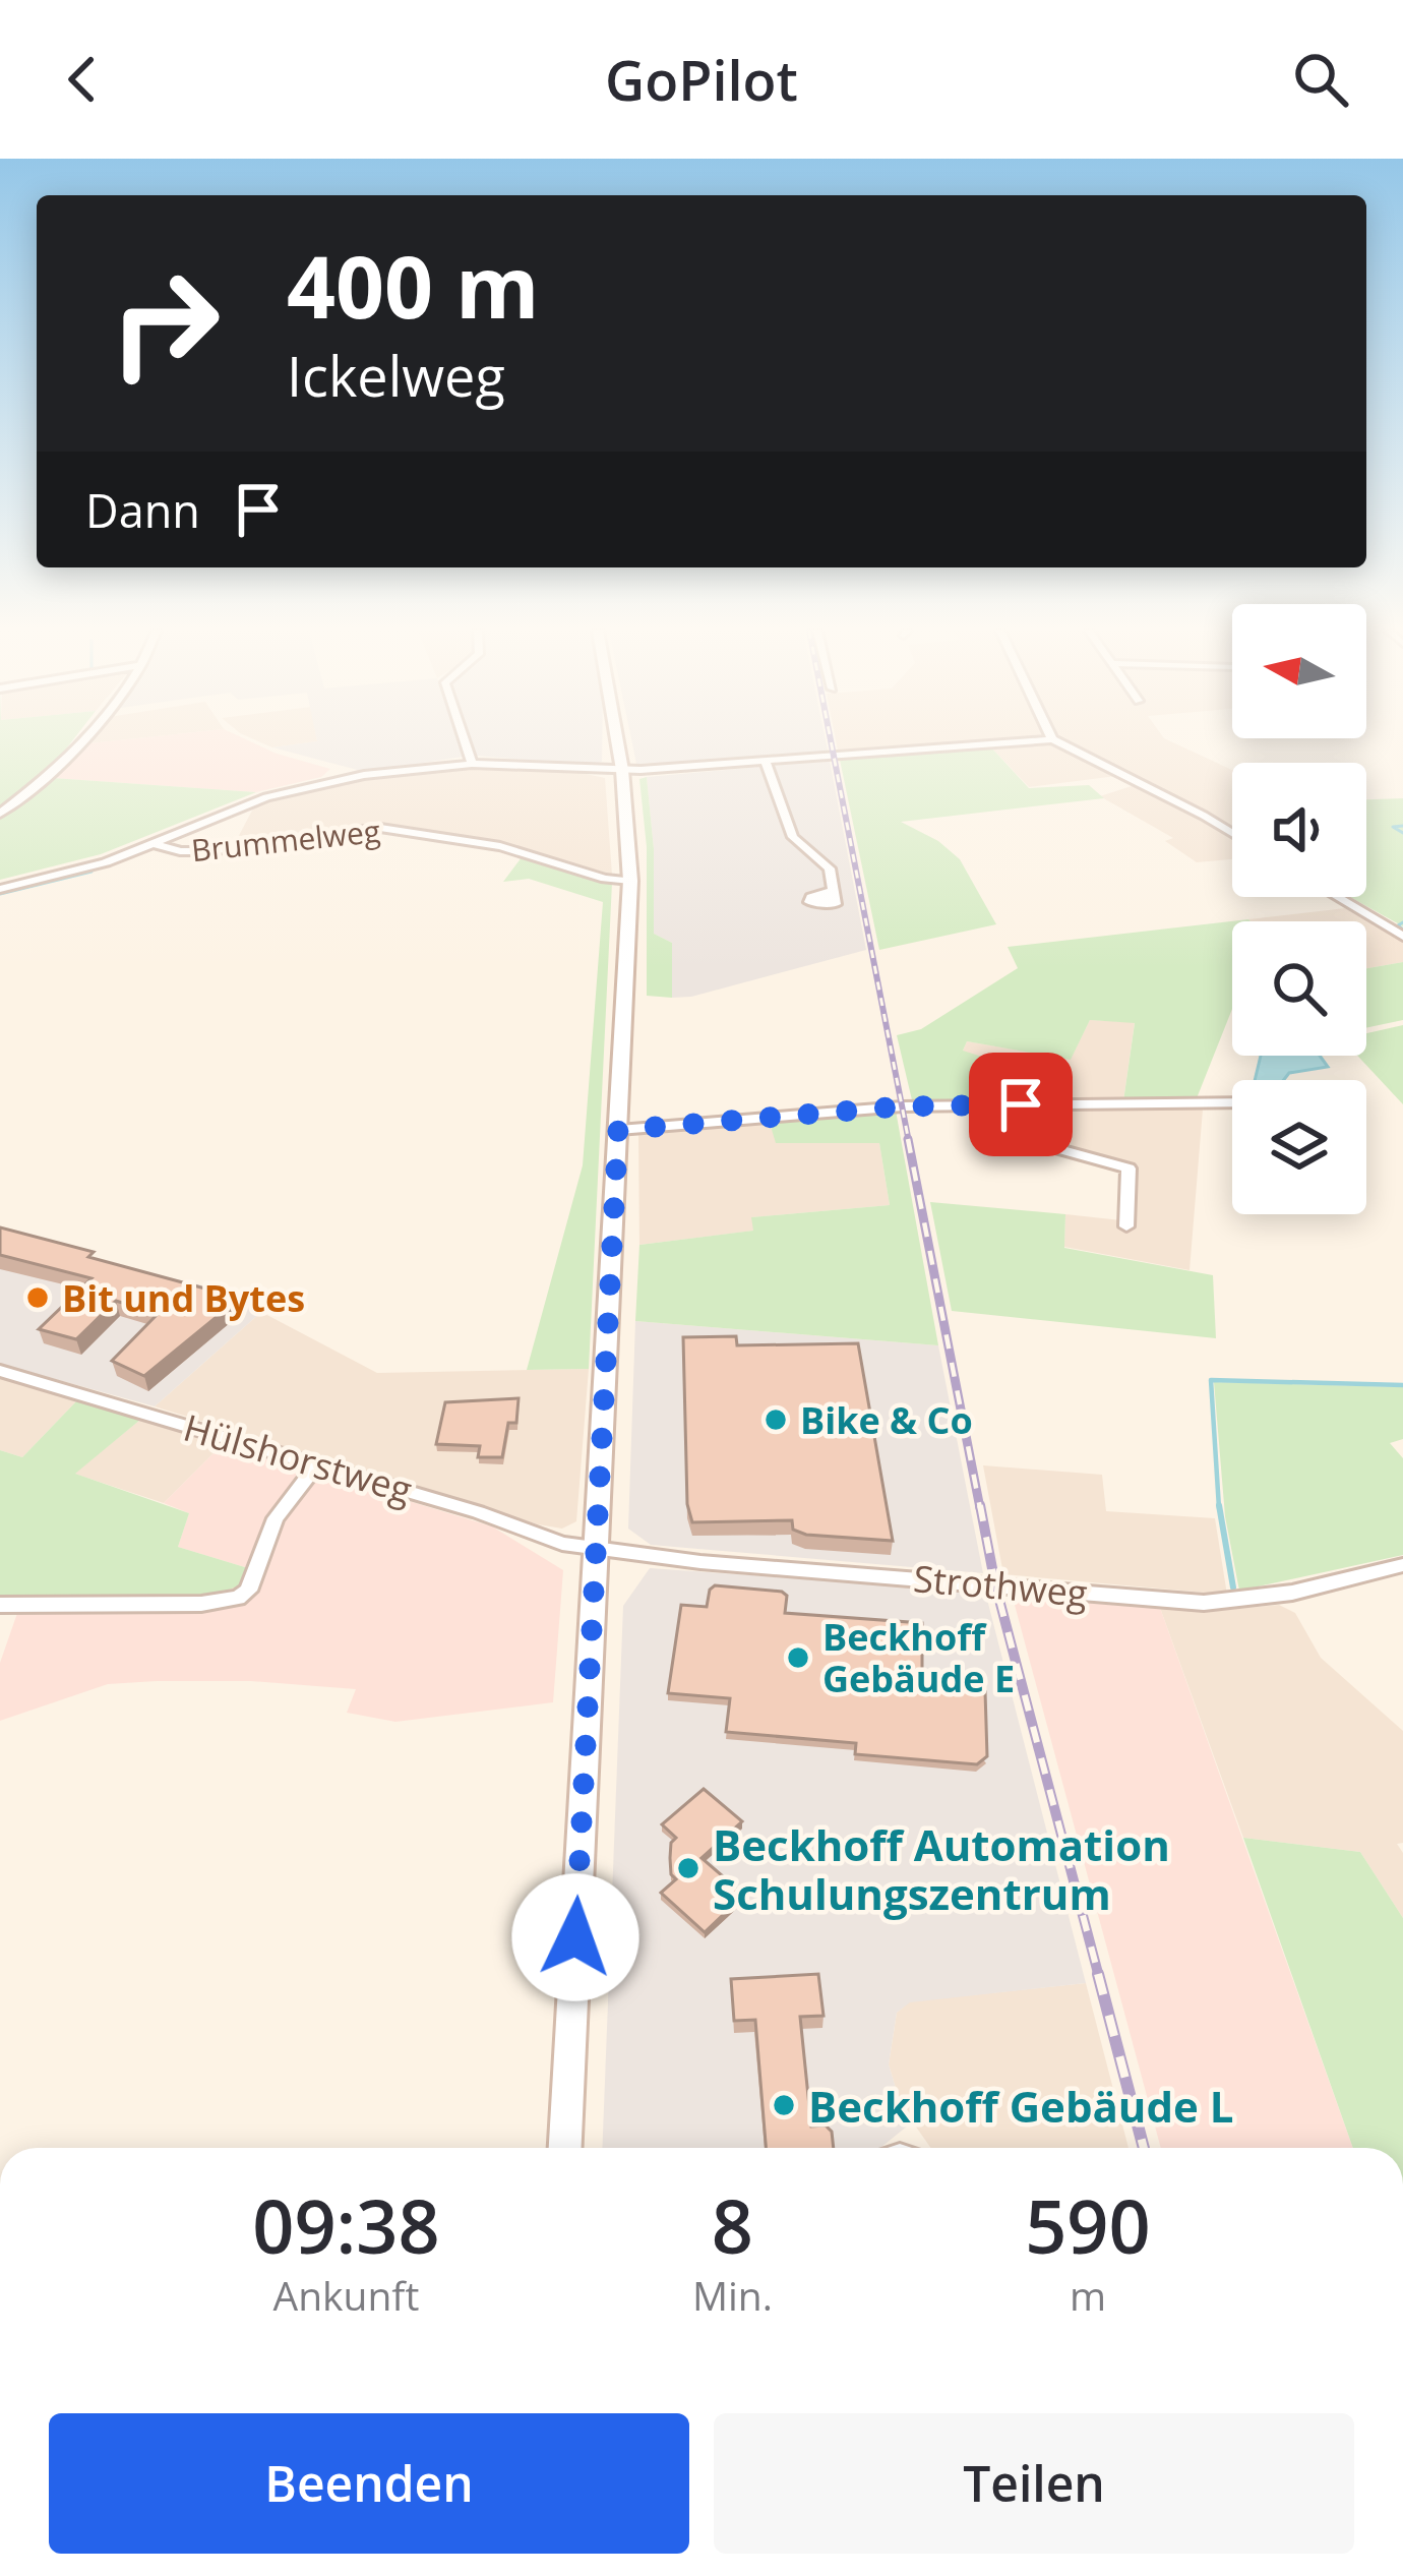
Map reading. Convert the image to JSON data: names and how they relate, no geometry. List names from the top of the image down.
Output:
{
  "streets": {
    "street": ["Brummelweg", "Hülshorstweg", "Strothweg"]
  },
  "crossings": [
    ["Hülshorstweg", "Strothweg"]
  ],
  "places": [
    "Bit und Bytes",
    "Bike & Co",
    "Beckhoff Gebäude E",
    "Beckhoff Automation Schulungszentrum",
    "Beckhoff Gebäude L"
  ],
  "north": "left",
  "page": {
    "header": "GoPilot",
    "turn": ["400 m", "Ickelweg"],
    "then": "Dann",
    "eta": [
      "09:38",
      "Ankunft",
      "8",
      "Min.",
      "590",
      "m"
    ],
    "buttons": ["Beenden", "Teilen"]
  }
}
